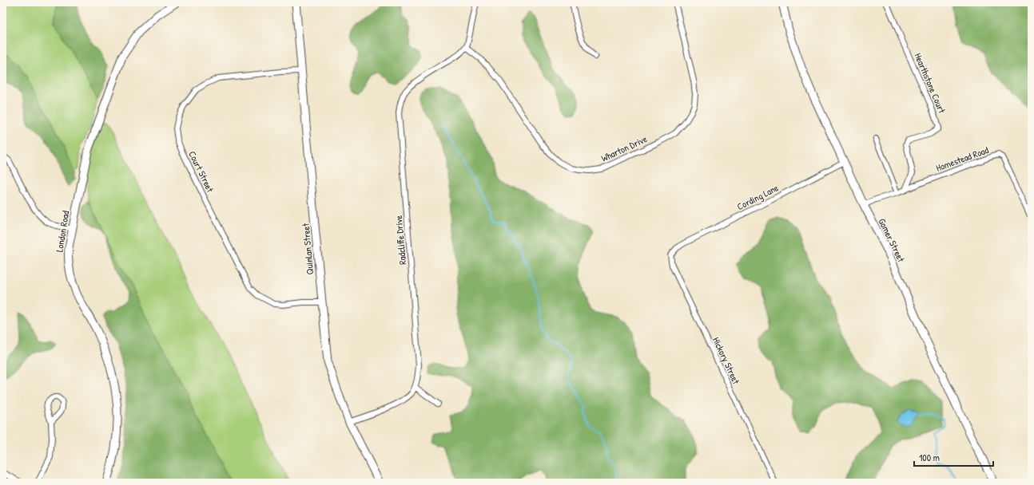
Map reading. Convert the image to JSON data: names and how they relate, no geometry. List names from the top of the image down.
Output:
{
  "streets": {
    "street": [
      "Hearthstone Court",
      "Wharton Drive",
      "Homestead Road",
      "Court Street",
      "Cording Lane",
      "London Road",
      "Radcliffe Drive",
      "Gomer Street",
      "Quinlan Street",
      "Hickory Street"
    ]
  },
  "crossings": [
    ["Hearthstone Court", "Homestead Road"],
    ["Wharton Drive", "Radcliffe Drive"],
    ["Homestead Road", "Gomer Street"],
    ["Court Street", "Quinlan Street"],
    ["Cording Lane", "Gomer Street"],
    ["Cording Lane", "Hickory Street"],
    ["Radcliffe Drive", "Quinlan Street"]
  ],
  "scale_bar": "100 m"
}
